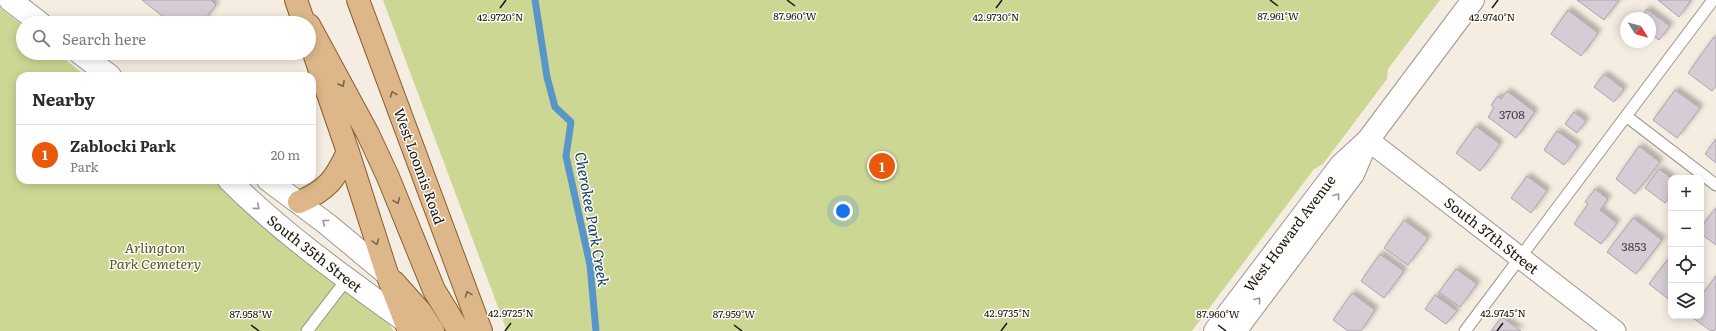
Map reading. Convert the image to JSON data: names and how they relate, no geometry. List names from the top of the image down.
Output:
{
  "streets": {
    "main road": ["West Loomis Road"],
    "street": ["West Howard Avenue", "South 37th Street", "South 35th Street"]
  },
  "crossings": [
    ["West Howard Avenue", "South 37th Street"]
  ],
  "water": ["Cherokee Park Creek"],
  "parks": ["Arlington Park Cemetery"],
  "house_numbers": ["3708", "3853"],
  "north": "bottom right",
  "page": {
    "search": "Search here",
    "heading": "Nearby",
    "list": [
      {
        "mark": "1",
        "name": "Zablocki Park",
        "note": "Park",
        "value": "20 m"
      }
    ],
    "pins": "1",
    "map_buttons": ["+", "−"]
  },
  "coordinates": [
    "87.960°W",
    "87.961°W",
    "42.9720°N",
    "42.9730°N",
    "42.9740°N",
    "42.9725°N",
    "42.9735°N",
    "42.9745°N",
    "87.958°W",
    "87.959°W"
  ]
}
